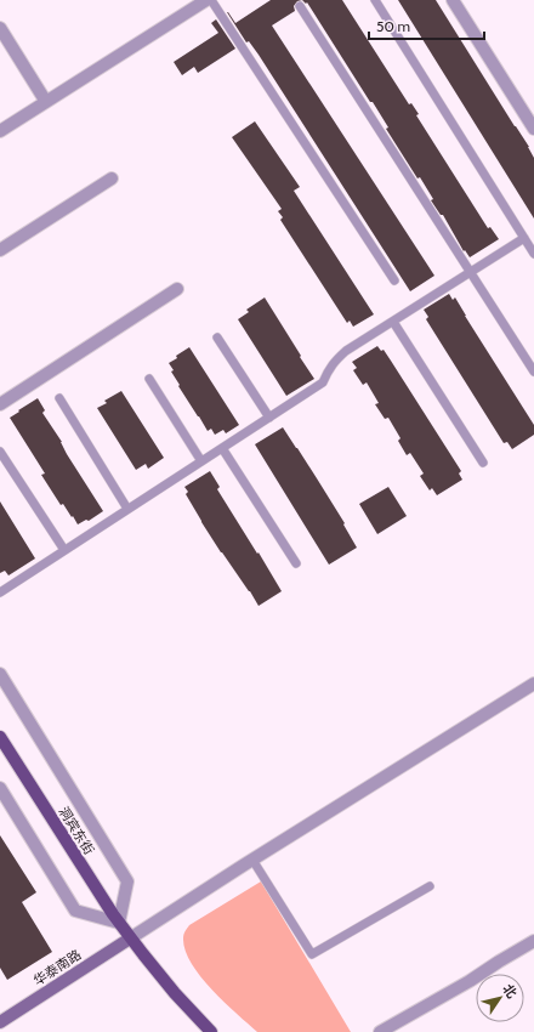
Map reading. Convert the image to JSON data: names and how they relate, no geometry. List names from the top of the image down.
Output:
{
  "streets": {
    "main road": ["洞宾东街", "华泰南路"]
  },
  "crossings": [
    ["洞宾东街", "华泰南路"]
  ],
  "scale_bar": "50 m",
  "north": "top right"
}
